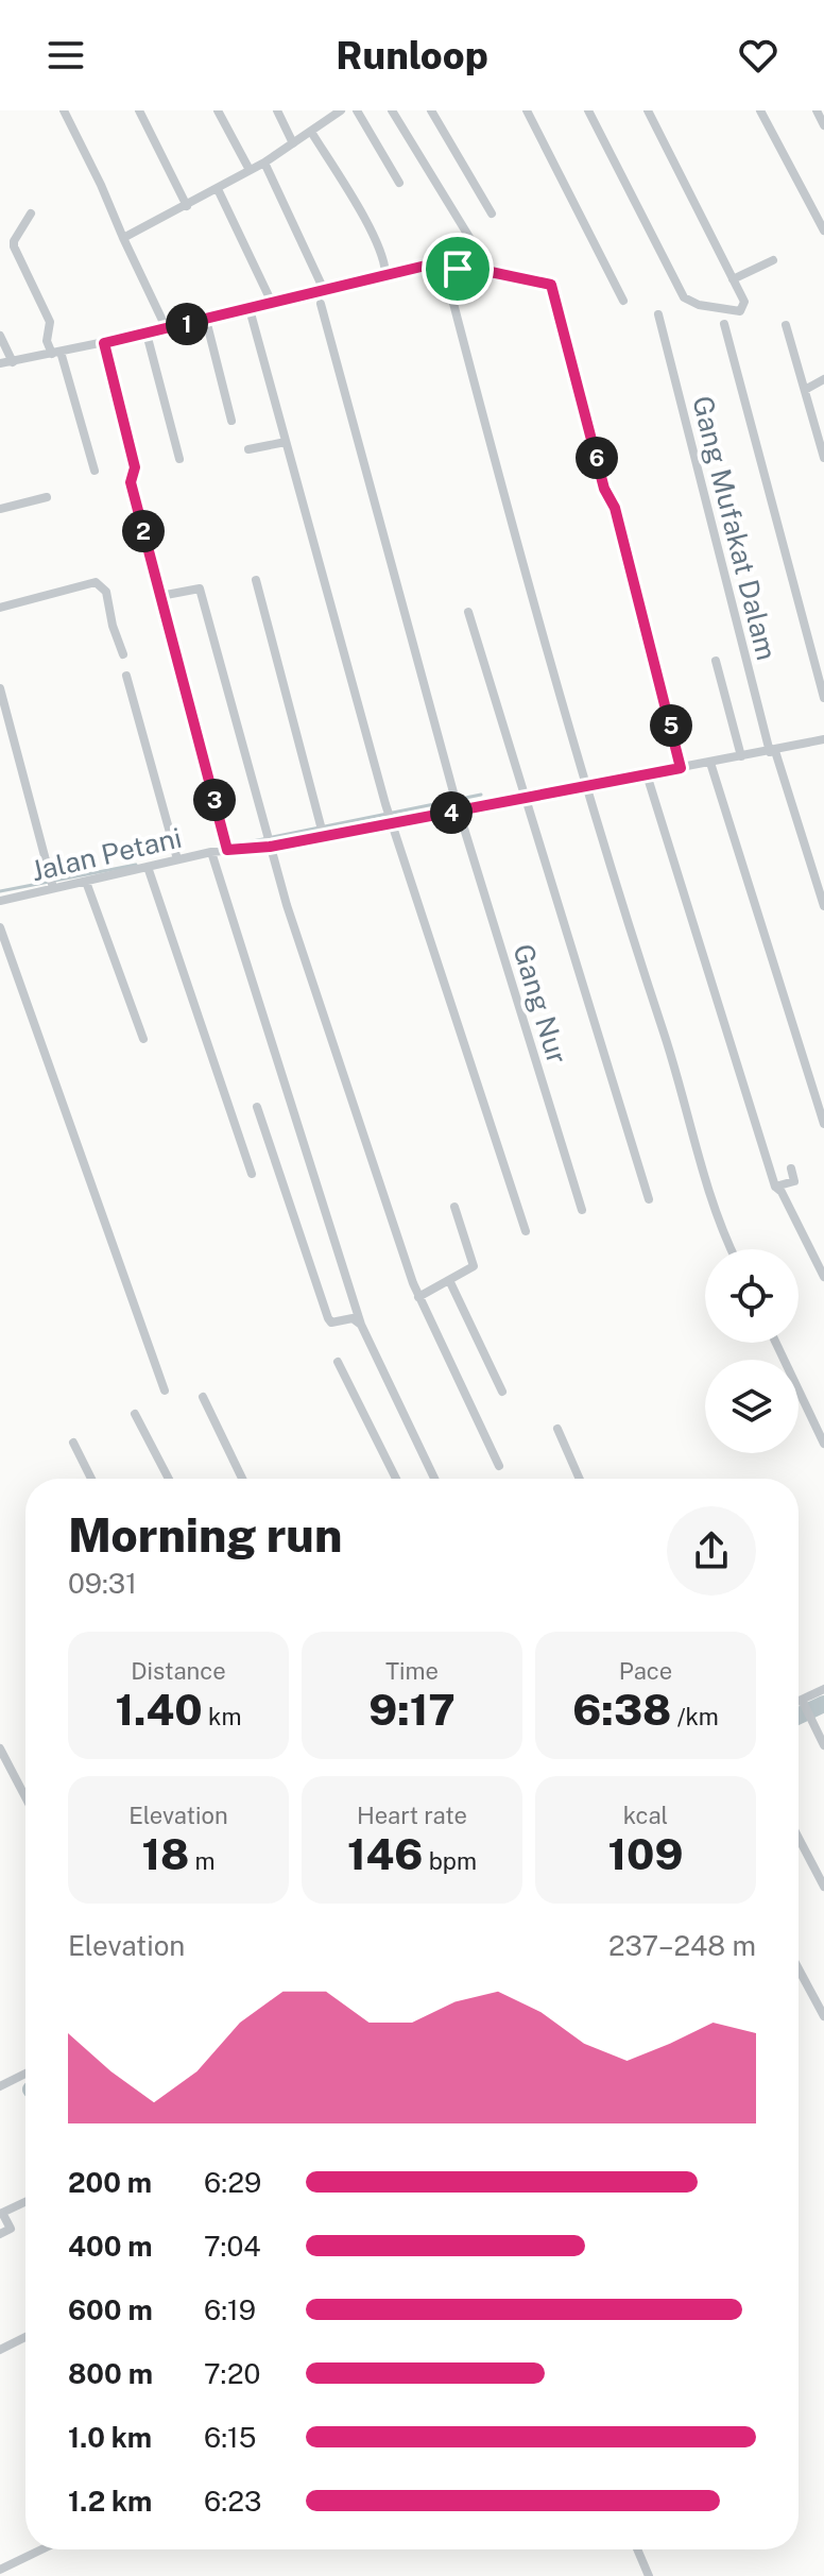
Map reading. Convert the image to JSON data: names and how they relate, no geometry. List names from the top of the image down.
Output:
{
  "streets": {
    "street": ["Gang Mufakat Dalam", "Jalan Petani", "Gang Nur"]
  },
  "crossings": [
    ["Gang Mufakat Dalam", "Jalan Petani"],
    ["Jalan Petani", "Gang Nur"]
  ],
  "page": {
    "header": "Runloop",
    "pins": [
      "1",
      "6",
      "2",
      "5",
      "3",
      "4"
    ],
    "heading": ["Morning run", "09:31"],
    "stats": [
      ["Distance", "1.40 km"],
      ["Time", "9:17"],
      ["Pace", "6:38 /km"],
      ["Elevation", "18 m"],
      ["Heart rate", "146 bpm"],
      ["kcal", "109"]
    ],
    "chart": ["Elevation", "237–248 m"],
    "list": [
      {
        "name": "200 m",
        "note": "6:29"
      },
      {
        "name": "400 m",
        "note": "7:04"
      },
      {
        "name": "600 m",
        "note": "6:19"
      },
      {
        "name": "800 m",
        "note": "7:20"
      },
      {
        "name": "1.0 km",
        "note": "6:15"
      },
      {
        "name": "1.2 km",
        "note": "6:23"
      }
    ]
  }
}
